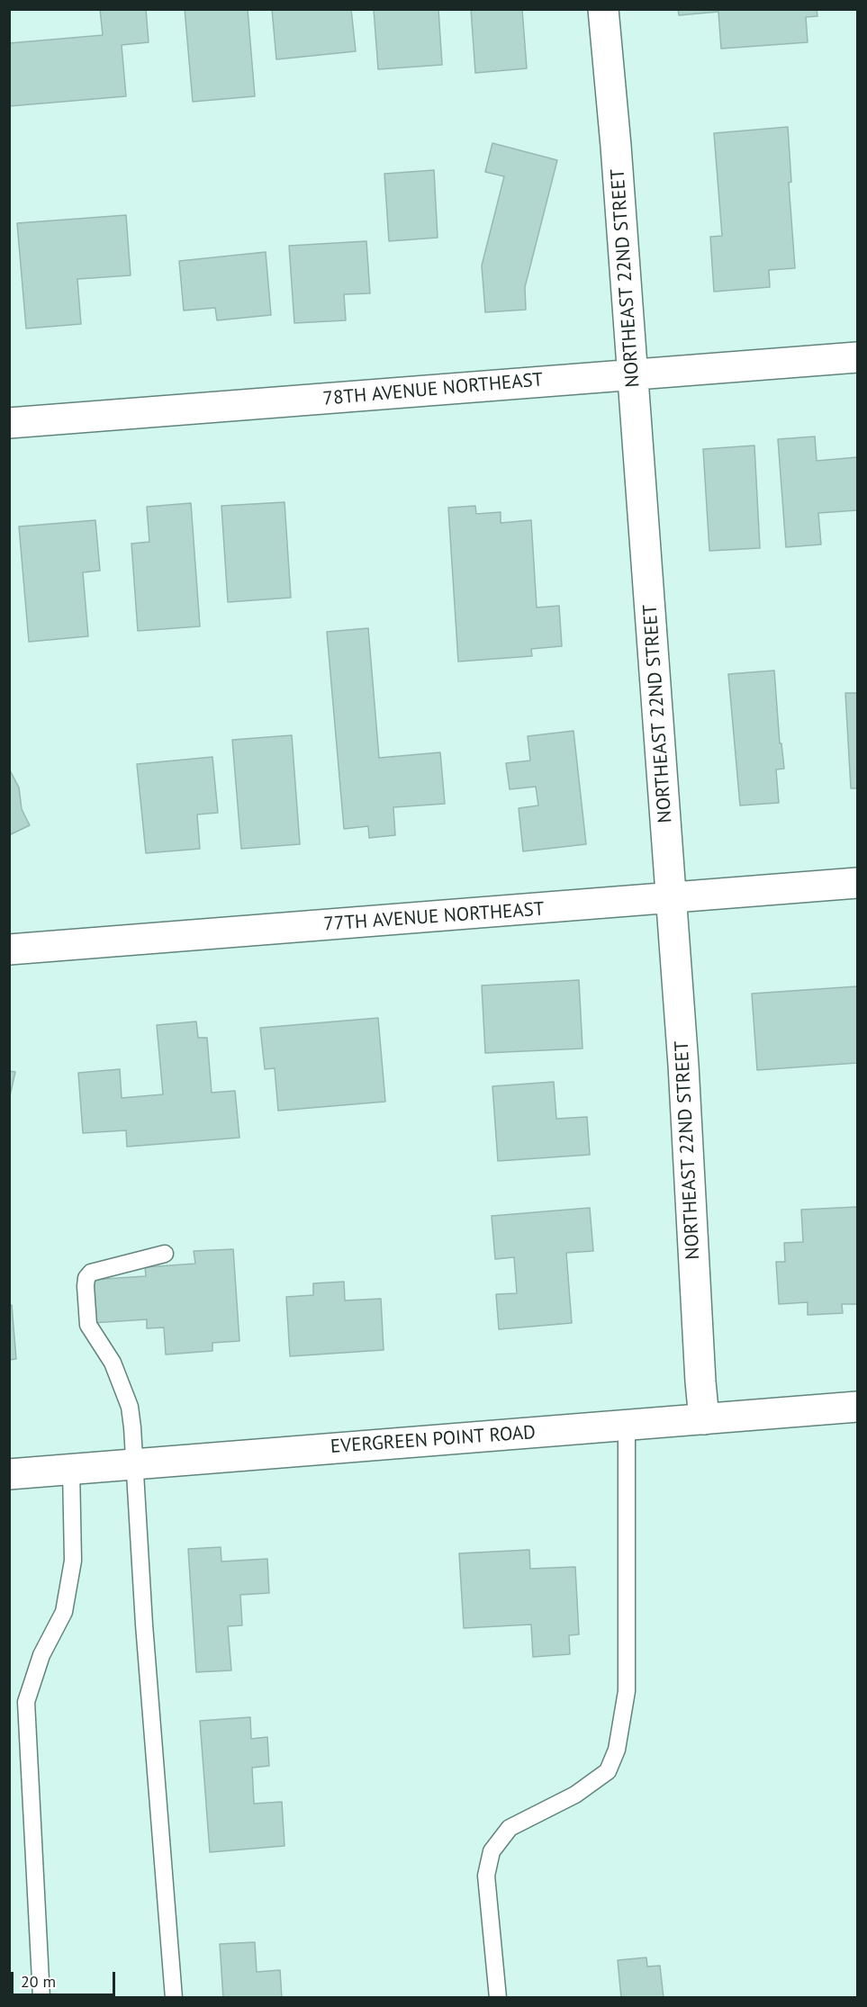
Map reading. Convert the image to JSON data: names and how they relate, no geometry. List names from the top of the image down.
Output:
{
  "streets": {
    "street": [
      "NORTHEAST 22ND STREET",
      "78TH AVENUE NORTHEAST",
      "77TH AVENUE NORTHEAST",
      "EVERGREEN POINT ROAD"
    ]
  },
  "crossings": [
    ["NORTHEAST 22ND STREET", "78TH AVENUE NORTHEAST"],
    ["NORTHEAST 22ND STREET", "77TH AVENUE NORTHEAST"],
    ["NORTHEAST 22ND STREET", "EVERGREEN POINT ROAD"]
  ],
  "scale_bar": "20 m"
}
